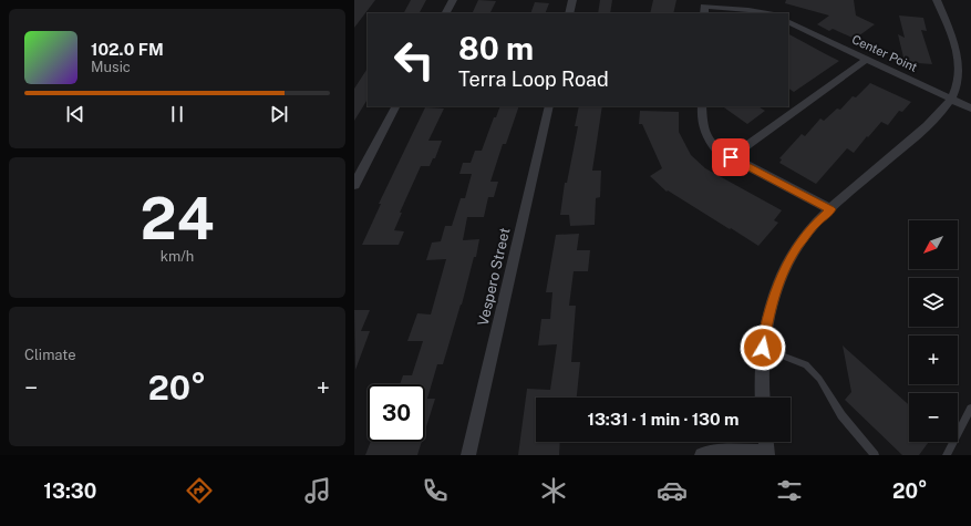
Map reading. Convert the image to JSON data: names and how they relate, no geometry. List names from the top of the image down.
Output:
{
  "streets": {
    "street": ["Center Point", "Vespero Street"]
  },
  "north": "bottom left",
  "page": {
    "turn": ["80 m", "Terra Loop Road"],
    "song": ["102.0 FM", "Music"],
    "tile": [
      ["24", "km/h"],
      "Climate"
    ],
    "map_buttons": ["+", "−"],
    "heat": ["−", "20°", "+"],
    "limit": "30",
    "trip": "13:31 · 1 min · 130 m",
    "tabs": ["13:30", "20°"]
  }
}
